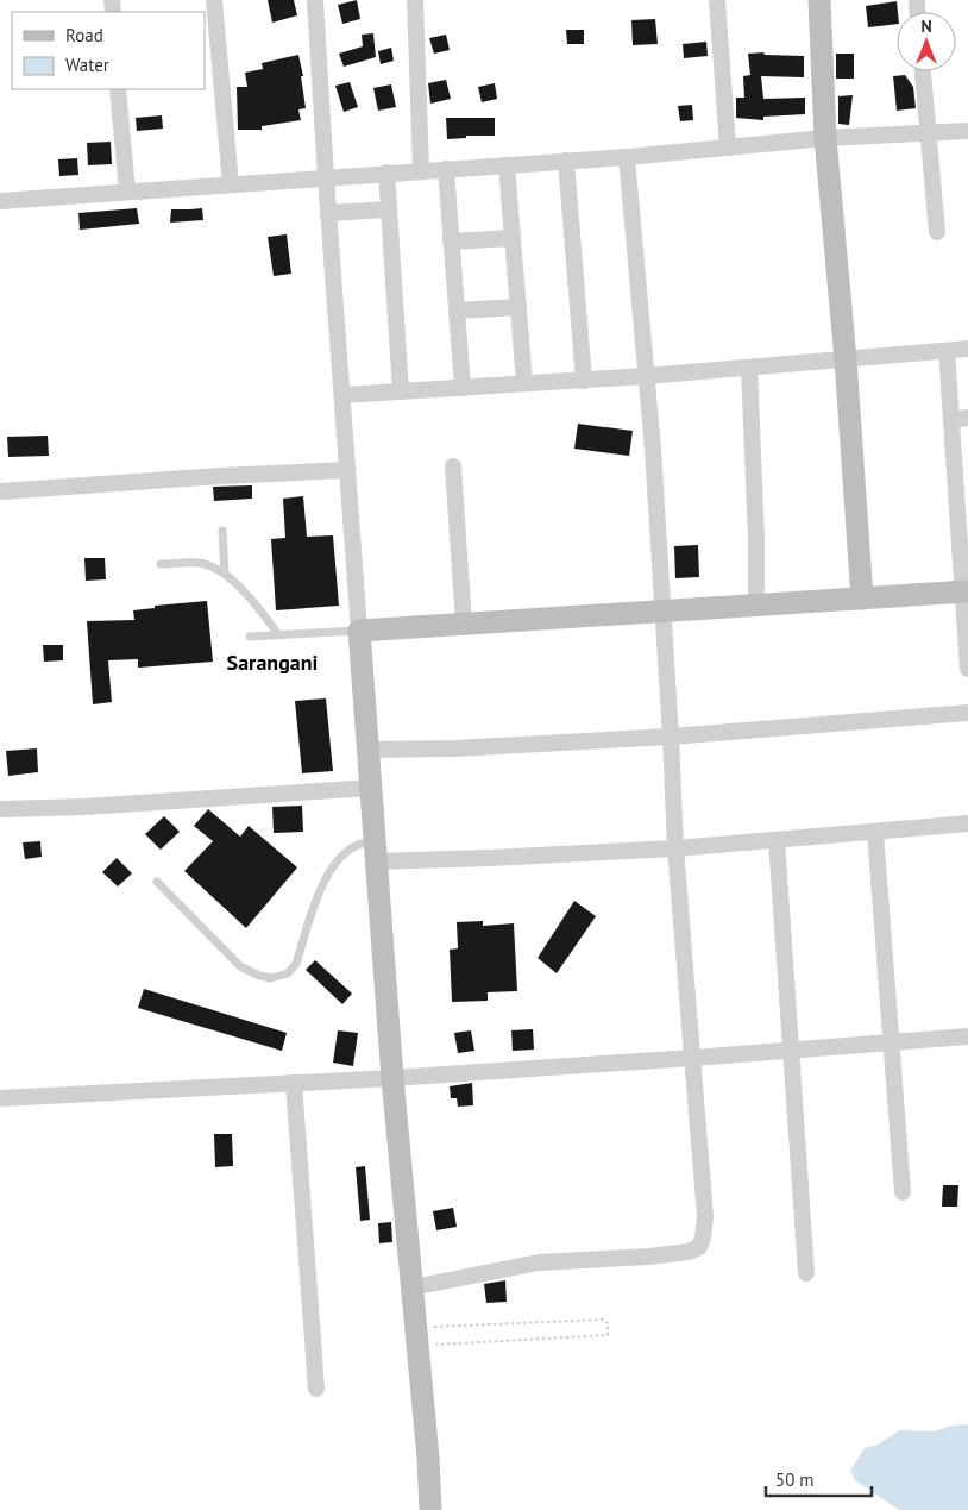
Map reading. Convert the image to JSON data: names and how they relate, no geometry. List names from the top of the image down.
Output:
{
  "districts": ["Sarangani"],
  "legend": ["Road", "Water"],
  "scale_bar": "50 m",
  "north": "top"
}
